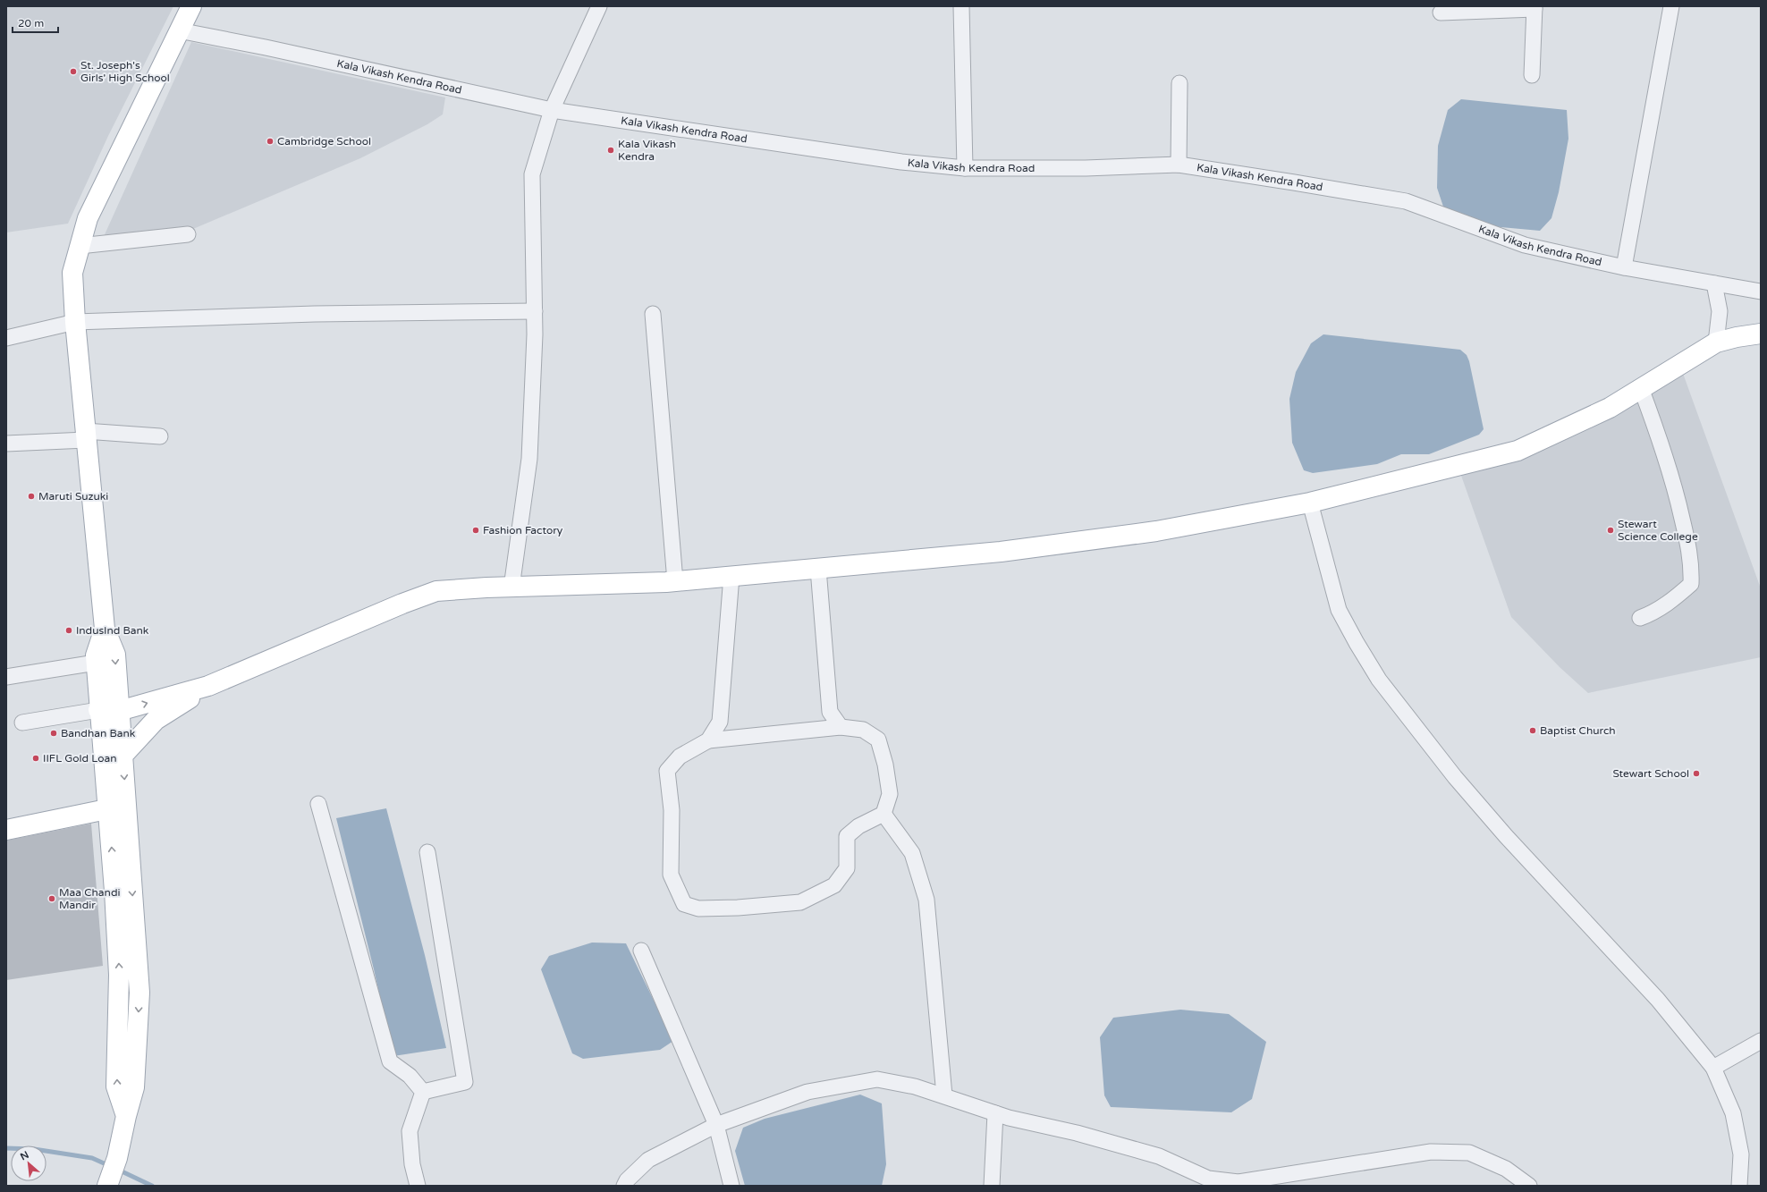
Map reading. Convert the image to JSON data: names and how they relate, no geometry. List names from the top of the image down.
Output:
{
  "streets": {
    "street": ["Kala Vikash Kendra Road"]
  },
  "places": [
    "St. Joseph's Girls' High School",
    "Cambridge School",
    "Kala Vikash Kendra",
    "Maruti Suzuki",
    "Fashion Factory",
    "Stewart Science College",
    "IndusInd Bank",
    "Baptist Church",
    "Bandhan Bank",
    "IIFL Gold Loan",
    "Stewart School",
    "Maa Chandi Mandir"
  ],
  "scale_bar": "20 m",
  "north": "top left"
}
